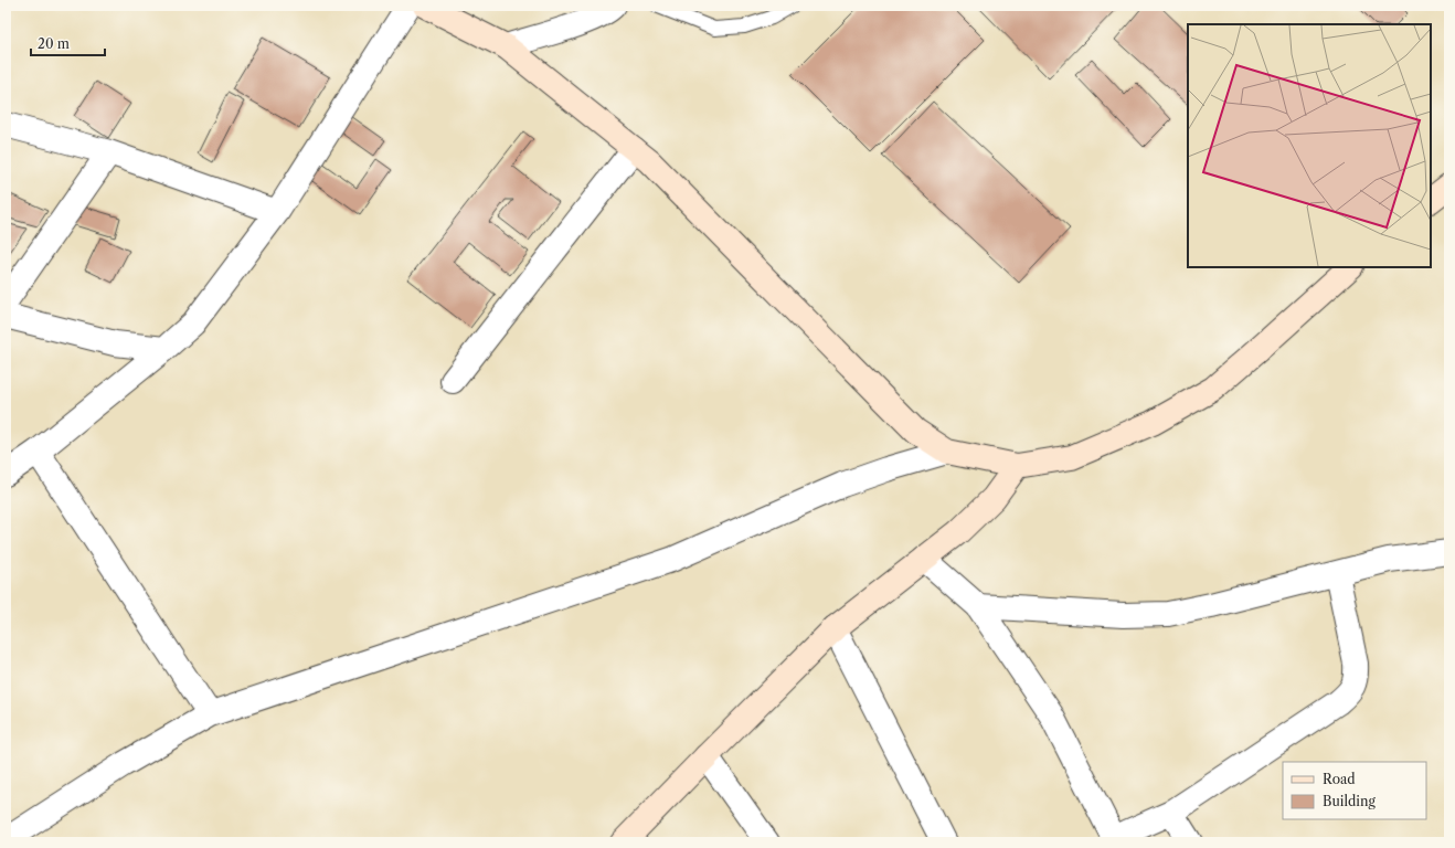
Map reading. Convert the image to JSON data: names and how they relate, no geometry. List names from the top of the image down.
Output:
{
  "legend": ["Road", "Building"],
  "scale_bar": "20 m"
}
